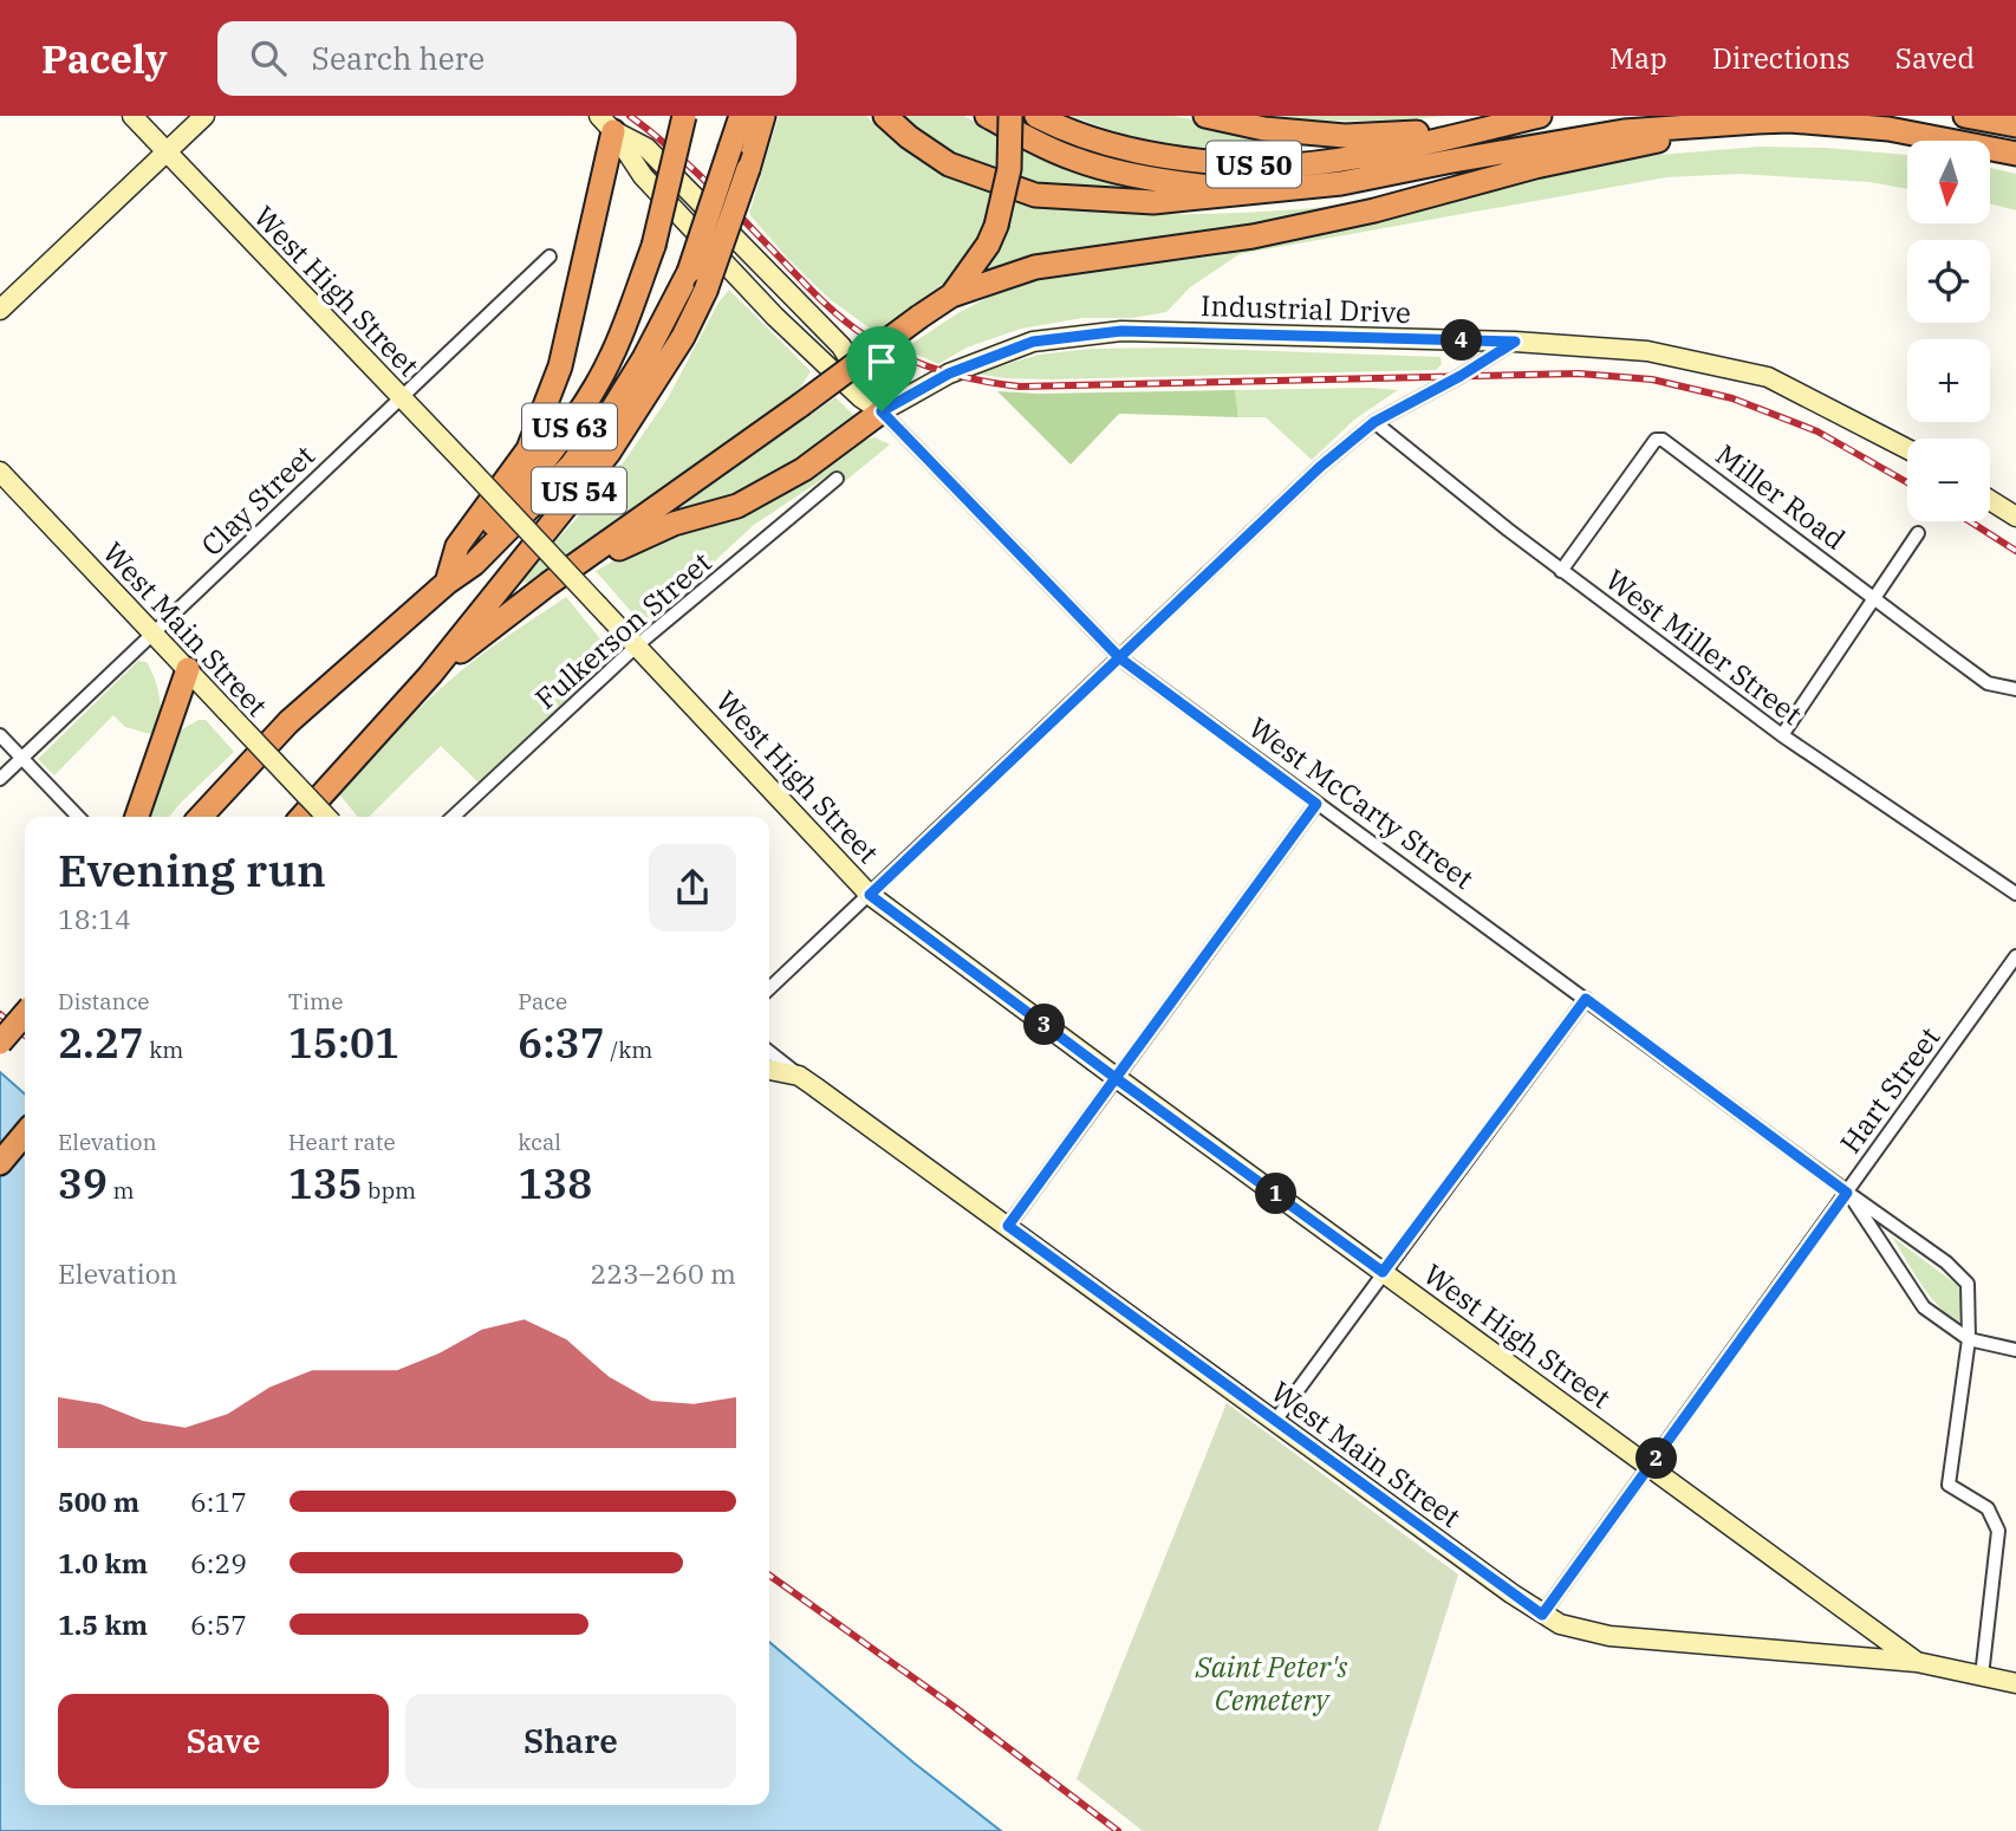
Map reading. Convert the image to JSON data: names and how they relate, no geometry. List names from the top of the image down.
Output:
{
  "streets": {
    "highway": ["US 50", "US 63", "US 54"],
    "main road": [
      "West High Street",
      "Industrial Drive",
      "West Main Street",
      "West McCarty Street"
    ],
    "street": [
      "Miller Road",
      "Clay Street",
      "Fulkerson Street",
      "West Miller Street",
      "Hart Street"
    ]
  },
  "crossings": [
    ["West High Street", "Clay Street"],
    ["West High Street", "West Main Street"],
    ["West High Street", "Fulkerson Street"],
    ["West High Street", "Hart Street"],
    ["Industrial Drive", "West McCarty Street"],
    ["US 63", "US 54"],
    ["Miller Road", "West Miller Street"],
    ["Clay Street", "West Main Street"],
    ["West Main Street", "Hart Street"],
    ["West McCarty Street", "Hart Street"]
  ],
  "parks": ["Saint Peter's Cemetery"],
  "north": "bottom",
  "page": {
    "header": "Pacely",
    "search": "Search here",
    "nav": ["Map", "Directions", "Saved"],
    "map_buttons": ["+", "−"],
    "pins": [
      "4",
      "3",
      "1",
      "2"
    ],
    "heading": ["Evening run", "18:14"],
    "stats": [
      ["Distance", "2.27 km"],
      ["Time", "15:01"],
      ["Pace", "6:37 /km"],
      ["Elevation", "39 m"],
      ["Heart rate", "135 bpm"],
      ["kcal", "138"]
    ],
    "chart": ["Elevation", "223–260 m"],
    "list": [
      {
        "name": "500 m",
        "note": "6:17"
      },
      {
        "name": "1.0 km",
        "note": "6:29"
      },
      {
        "name": "1.5 km",
        "note": "6:57"
      }
    ],
    "buttons": ["Save", "Share"]
  }
}
